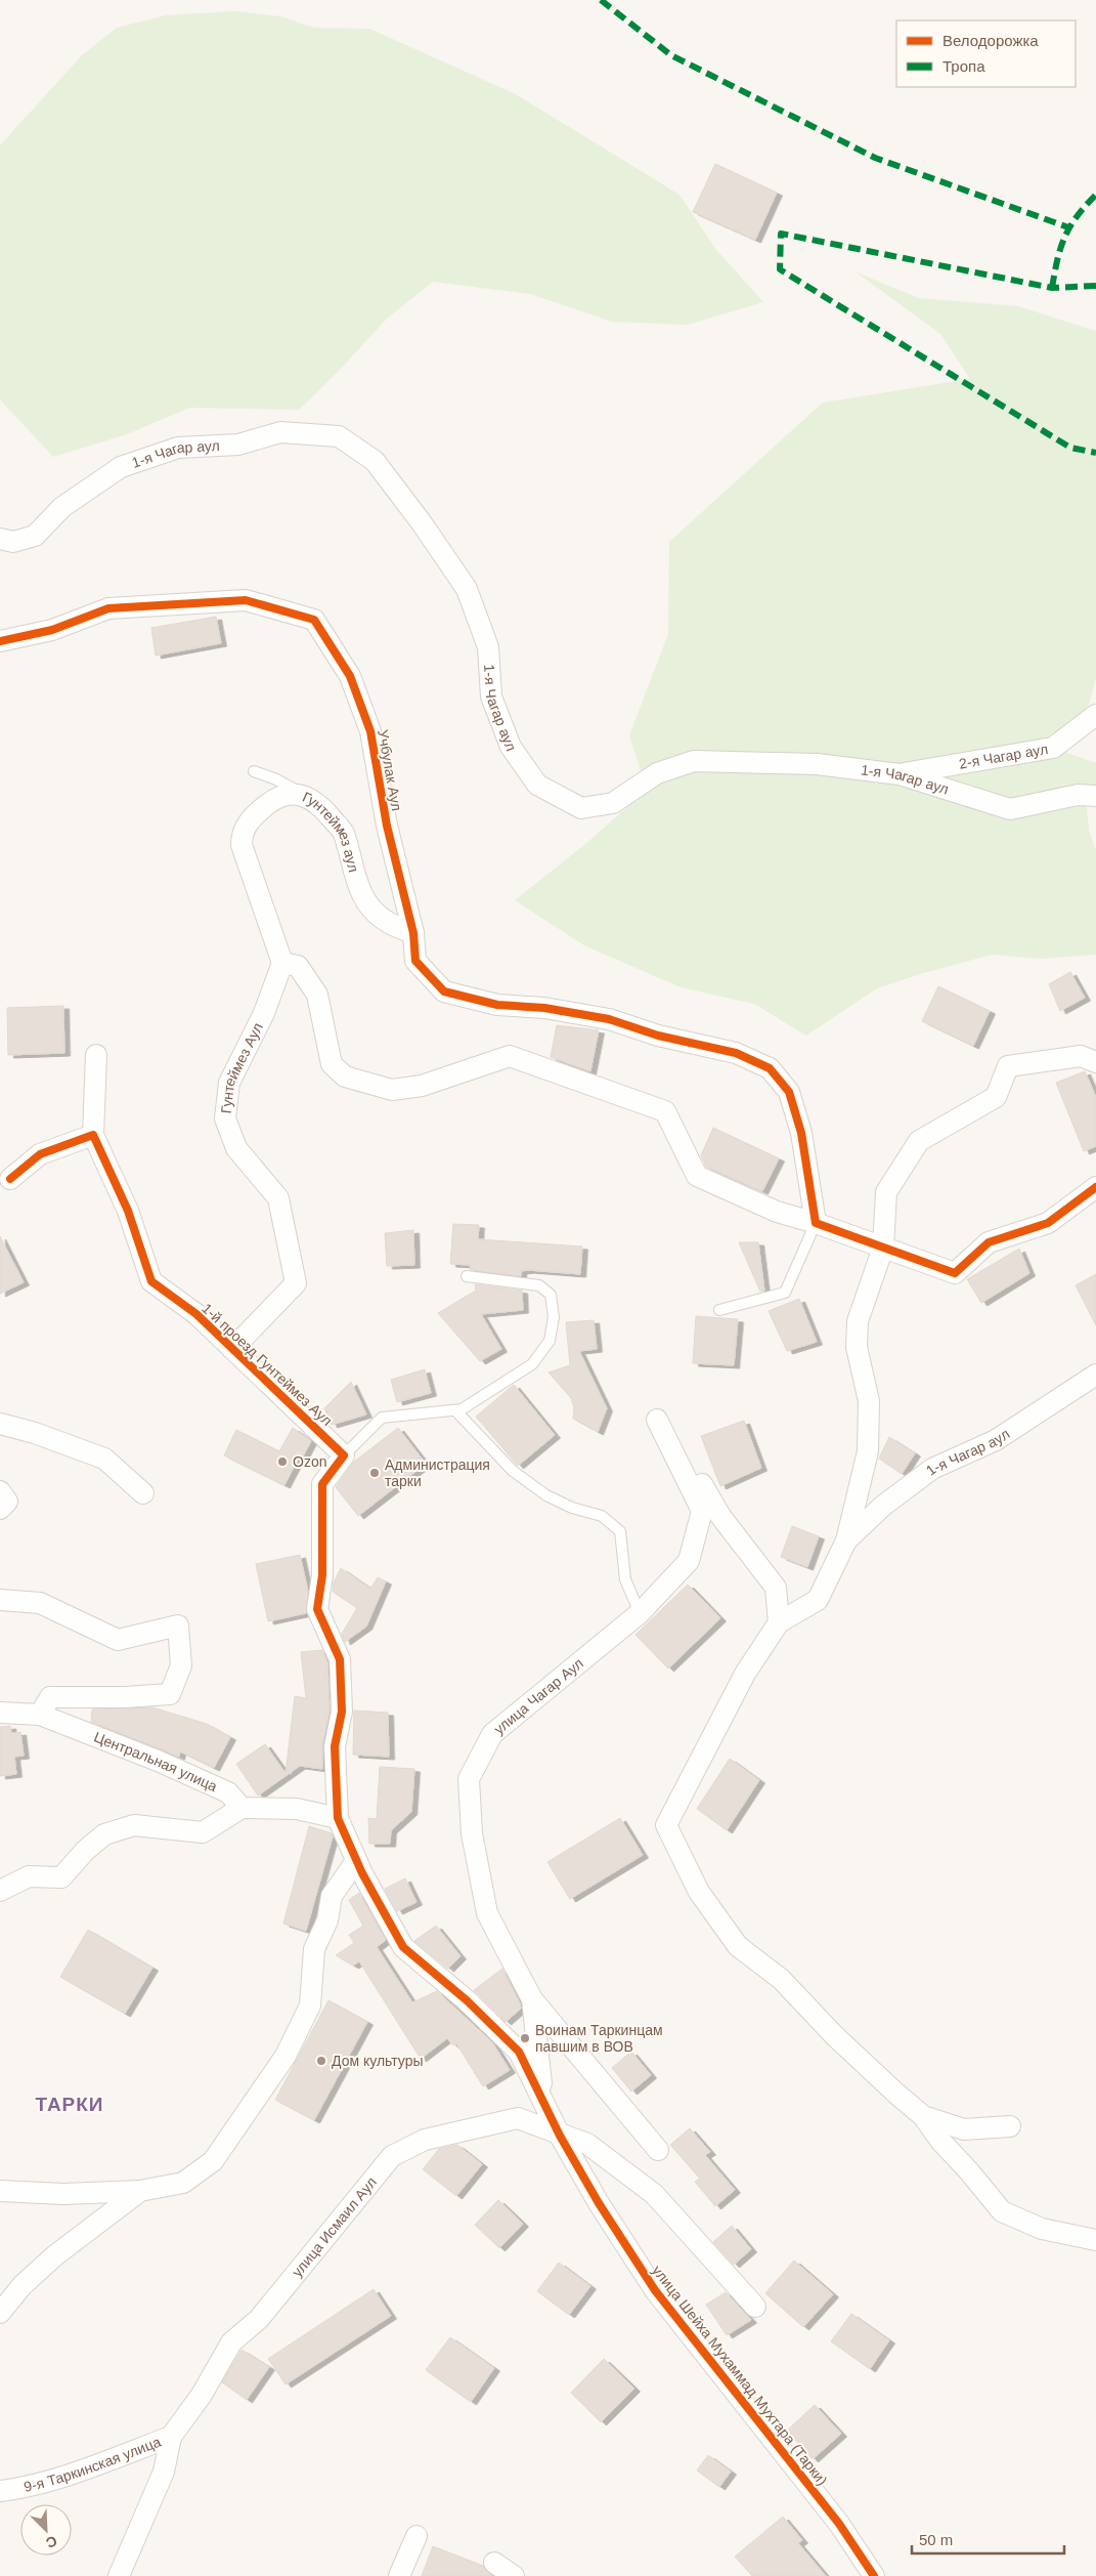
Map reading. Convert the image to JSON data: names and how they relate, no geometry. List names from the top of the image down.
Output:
{
  "streets": {
    "street": [
      "1-я Чагар аул",
      "2-я Чагар аул",
      "Учбулак Аул",
      "Гунтеймез аул",
      "Гунтеймез Аул",
      "1-й проезд Гунтеймез Аул",
      "улица Чагар Аул",
      "Центральная улица",
      "улица Исмаил Аул",
      "улица Шейха Мухаммад Мухтара (Тарки)",
      "9-я Таркинская улица"
    ]
  },
  "crossings": [
    ["1-я Чагар аул", "2-я Чагар аул"],
    ["Учбулак Аул", "Гунтеймез аул"],
    ["Гунтеймез аул", "Гунтеймез Аул"],
    ["Гунтеймез Аул", "1-й проезд Гунтеймез Аул"],
    ["1-й проезд Гунтеймез Аул", "улица Шейха Мухаммад Мухтара (Тарки)"],
    ["улица Чагар Аул", "улица Шейха Мухаммад Мухтара (Тарки)"],
    ["улица Исмаил Аул", "улица Шейха Мухаммад Мухтара (Тарки)"],
    ["улица Исмаил Аул", "9-я Таркинская улица"]
  ],
  "districts": ["ТАРКИ"],
  "places": [
    "Ozon",
    "Администрация тарки",
    "Воинам Таркинцам павшим в ВОВ",
    "Дом культуры"
  ],
  "legend": ["Велодорожка", "Тропа"],
  "scale_bar": "50 m",
  "north": "bottom right"
}
